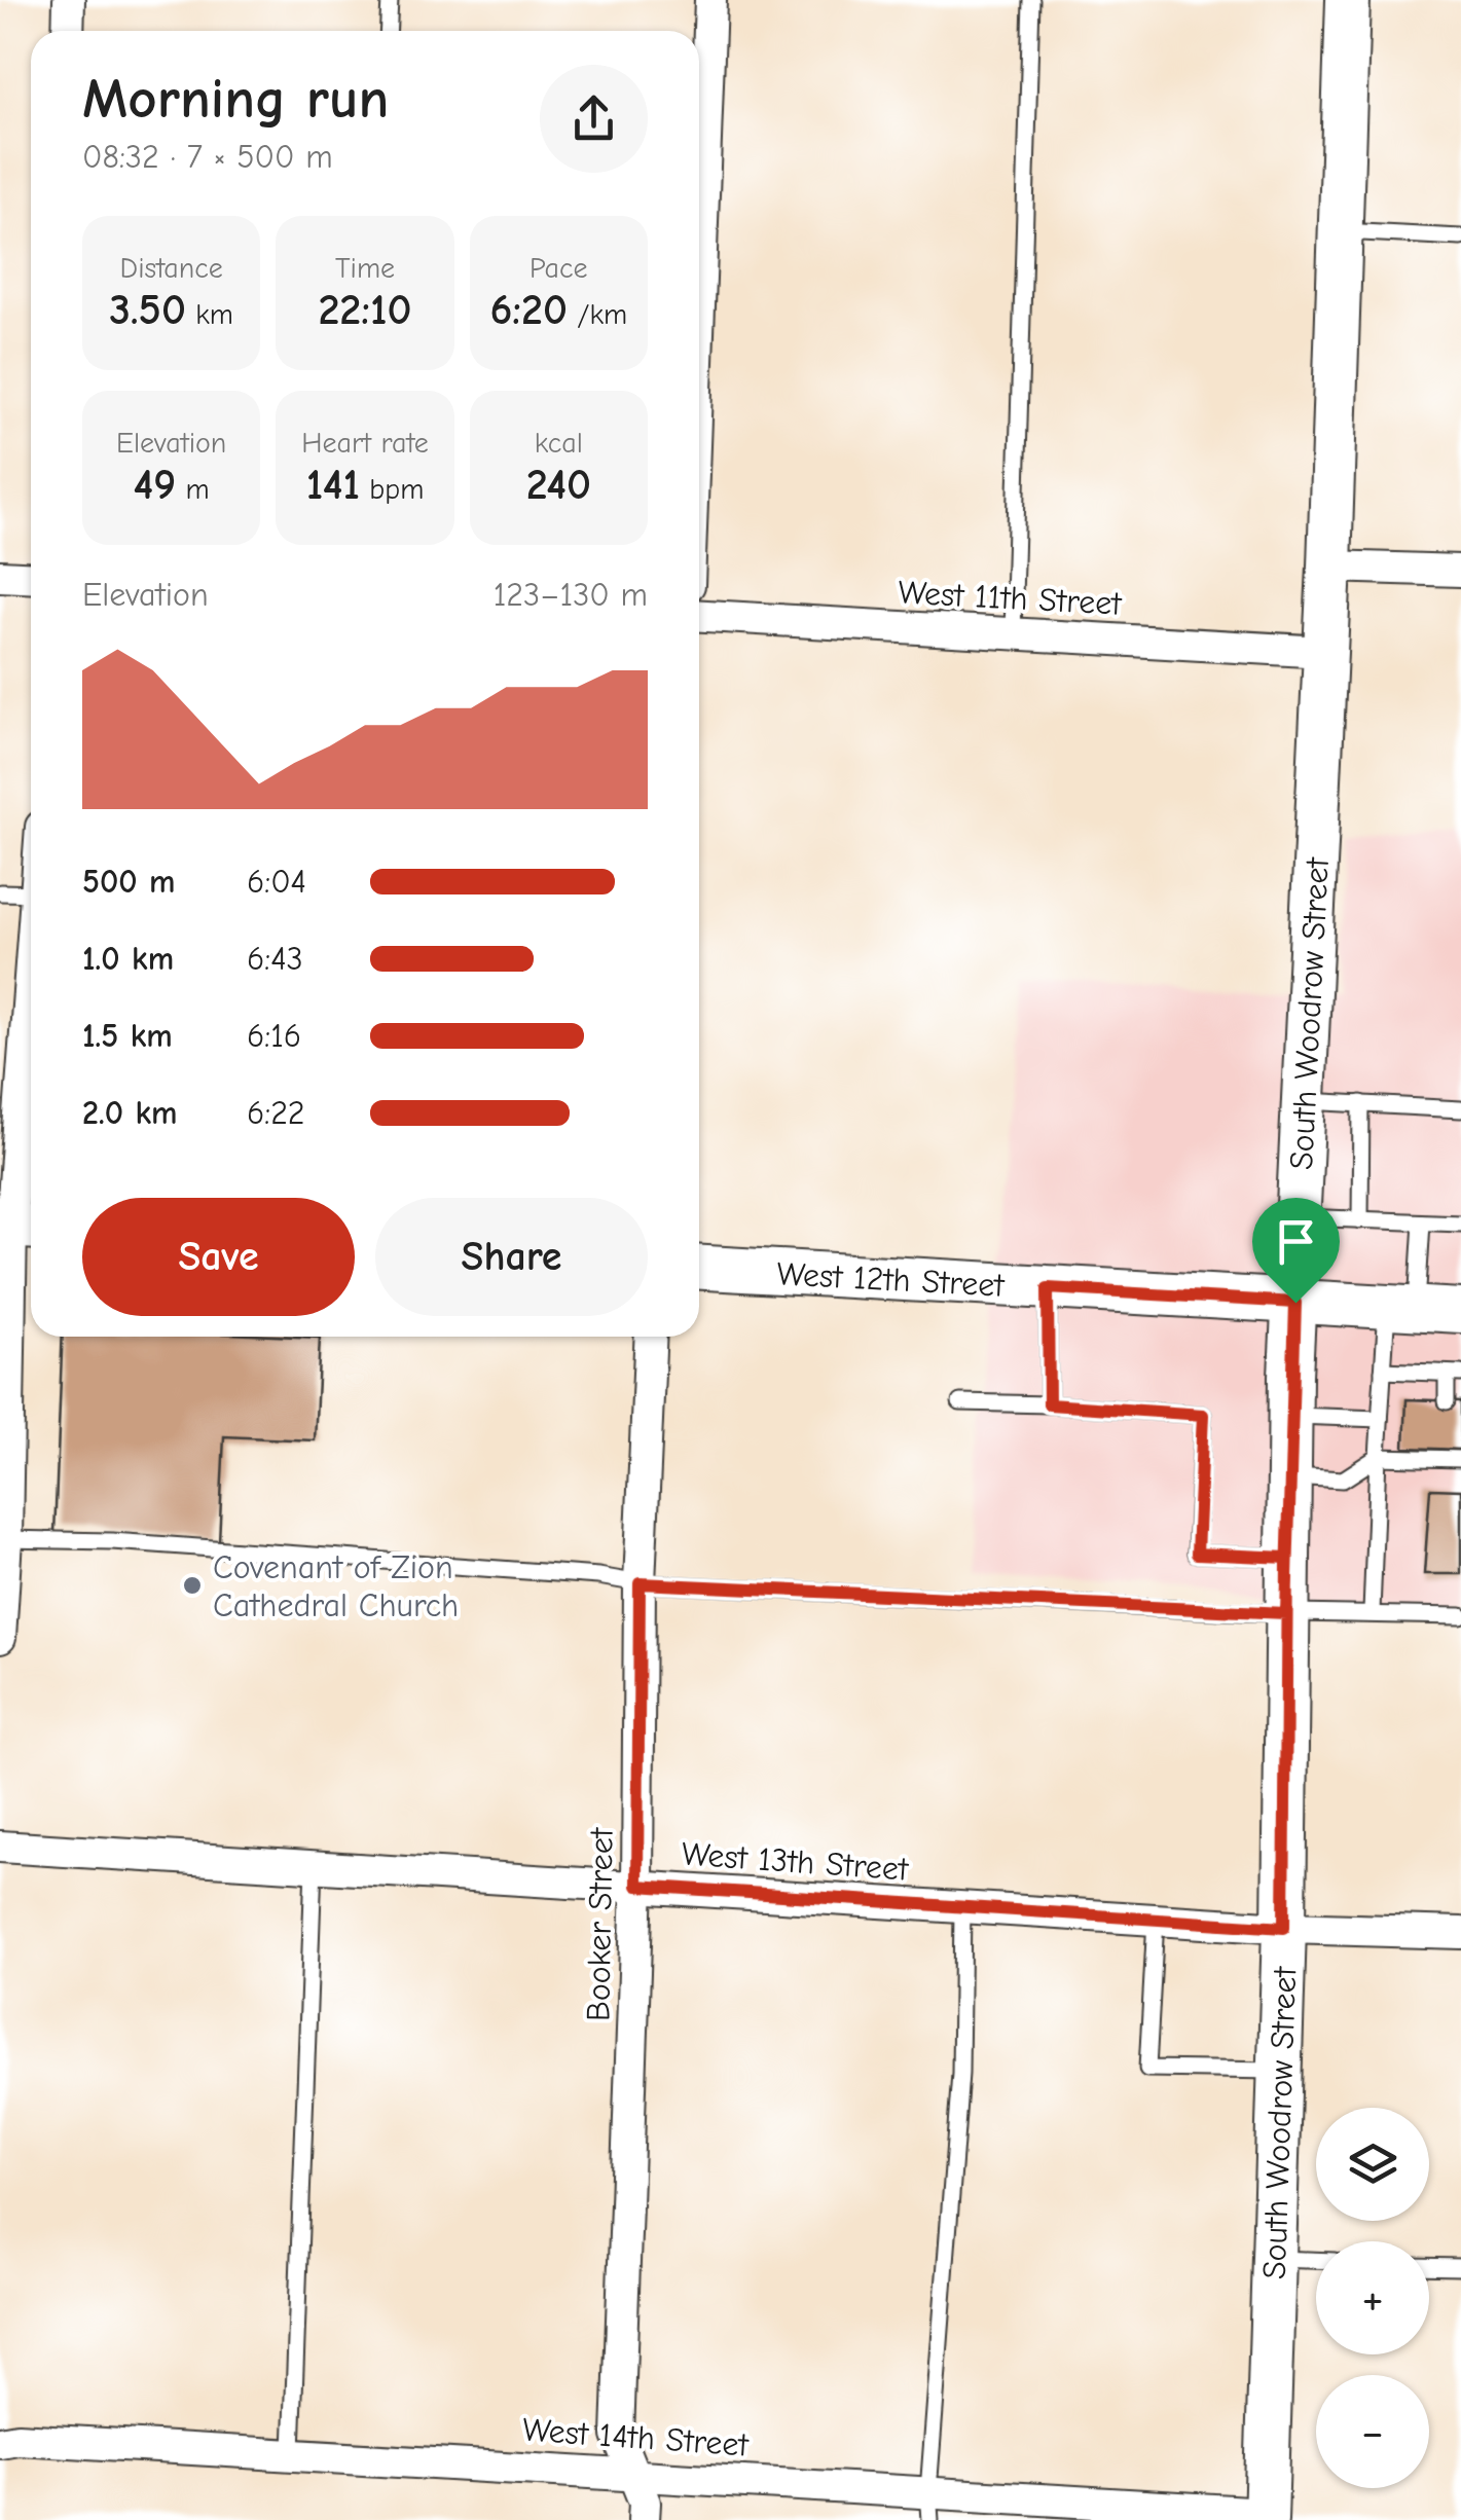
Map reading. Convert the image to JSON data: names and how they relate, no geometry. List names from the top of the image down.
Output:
{
  "streets": {
    "main road": ["South Woodrow Street", "West 12th Street"],
    "street": [
      "West 11th Street",
      "West 13th Street",
      "Booker Street",
      "West 14th Street"
    ]
  },
  "crossings": [
    ["West 11th Street", "South Woodrow Street"],
    ["South Woodrow Street", "West 12th Street"],
    ["South Woodrow Street", "West 13th Street"],
    ["South Woodrow Street", "West 14th Street"],
    ["West 13th Street", "Booker Street"],
    ["Booker Street", "West 14th Street"]
  ],
  "places": ["Covenant of Zion Cathedral Church"],
  "page": {
    "heading": ["Morning run", "08:32 · 7 × 500 m"],
    "stats": [
      ["Distance", "3.50 km"],
      ["Time", "22:10"],
      ["Pace", "6:20 /km"],
      ["Elevation", "49 m"],
      ["Heart rate", "141 bpm"],
      ["kcal", "240"]
    ],
    "chart": ["Elevation", "123–130 m"],
    "list": [
      {
        "name": "500 m",
        "note": "6:04"
      },
      {
        "name": "1.0 km",
        "note": "6:43"
      },
      {
        "name": "1.5 km",
        "note": "6:16"
      },
      {
        "name": "2.0 km",
        "note": "6:22"
      }
    ],
    "buttons": ["Save", "Share"],
    "map_buttons": ["+", "−"]
  }
}
